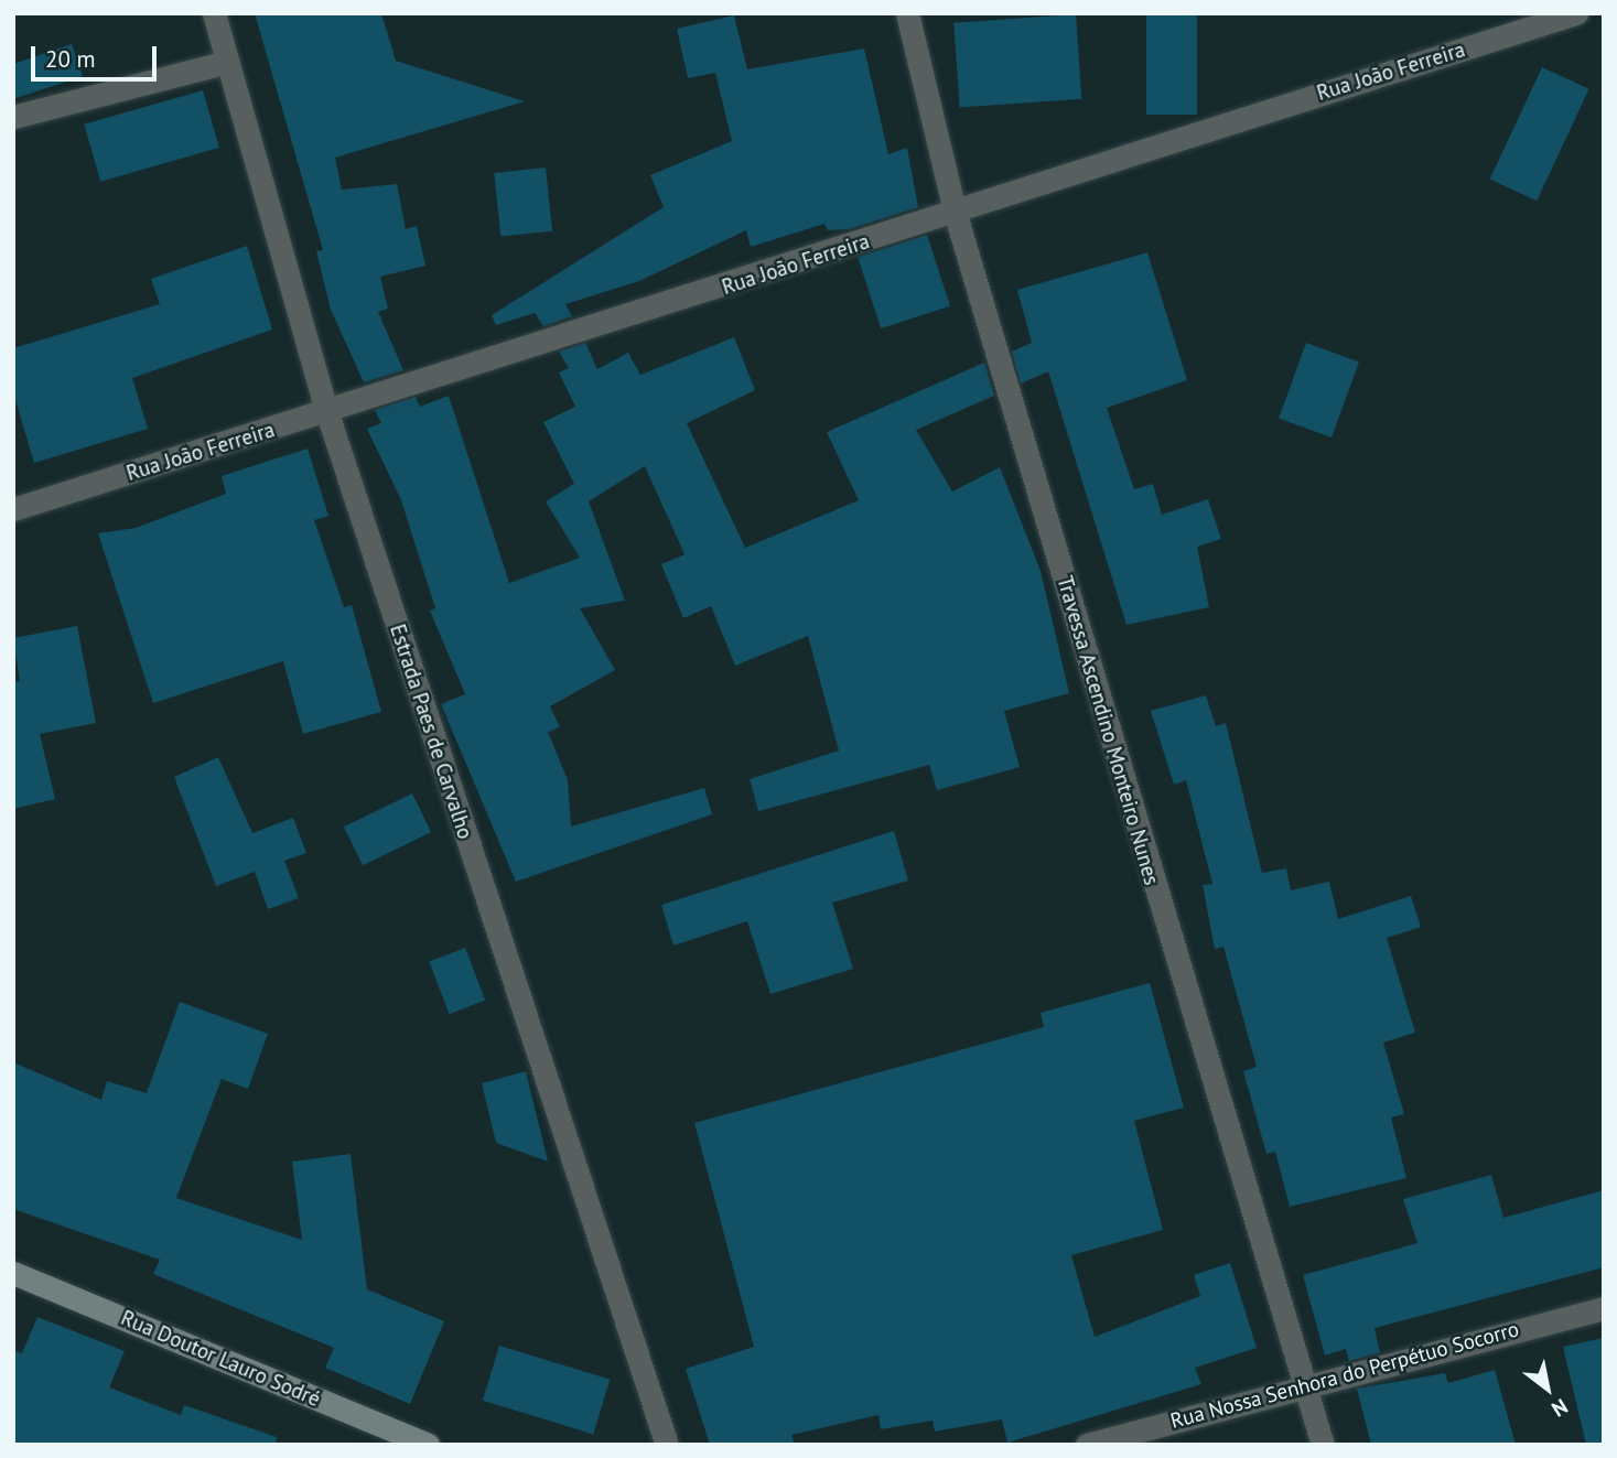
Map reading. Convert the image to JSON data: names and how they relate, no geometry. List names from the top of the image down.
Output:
{
  "streets": {
    "main road": ["Rua Doutor Lauro Sodré"],
    "street": [
      "Rua João Ferreira",
      "Travessa Ascendino Monteiro Nunes",
      "Estrada Paes de Carvalho",
      "Rua Nossa Senhora do Perpétuo Socorro"
    ]
  },
  "crossings": [
    ["Rua João Ferreira", "Travessa Ascendino Monteiro Nunes"],
    ["Rua João Ferreira", "Estrada Paes de Carvalho"],
    ["Travessa Ascendino Monteiro Nunes", "Rua Nossa Senhora do Perpétuo Socorro"]
  ],
  "scale_bar": "20 m",
  "north": "bottom right"
}
